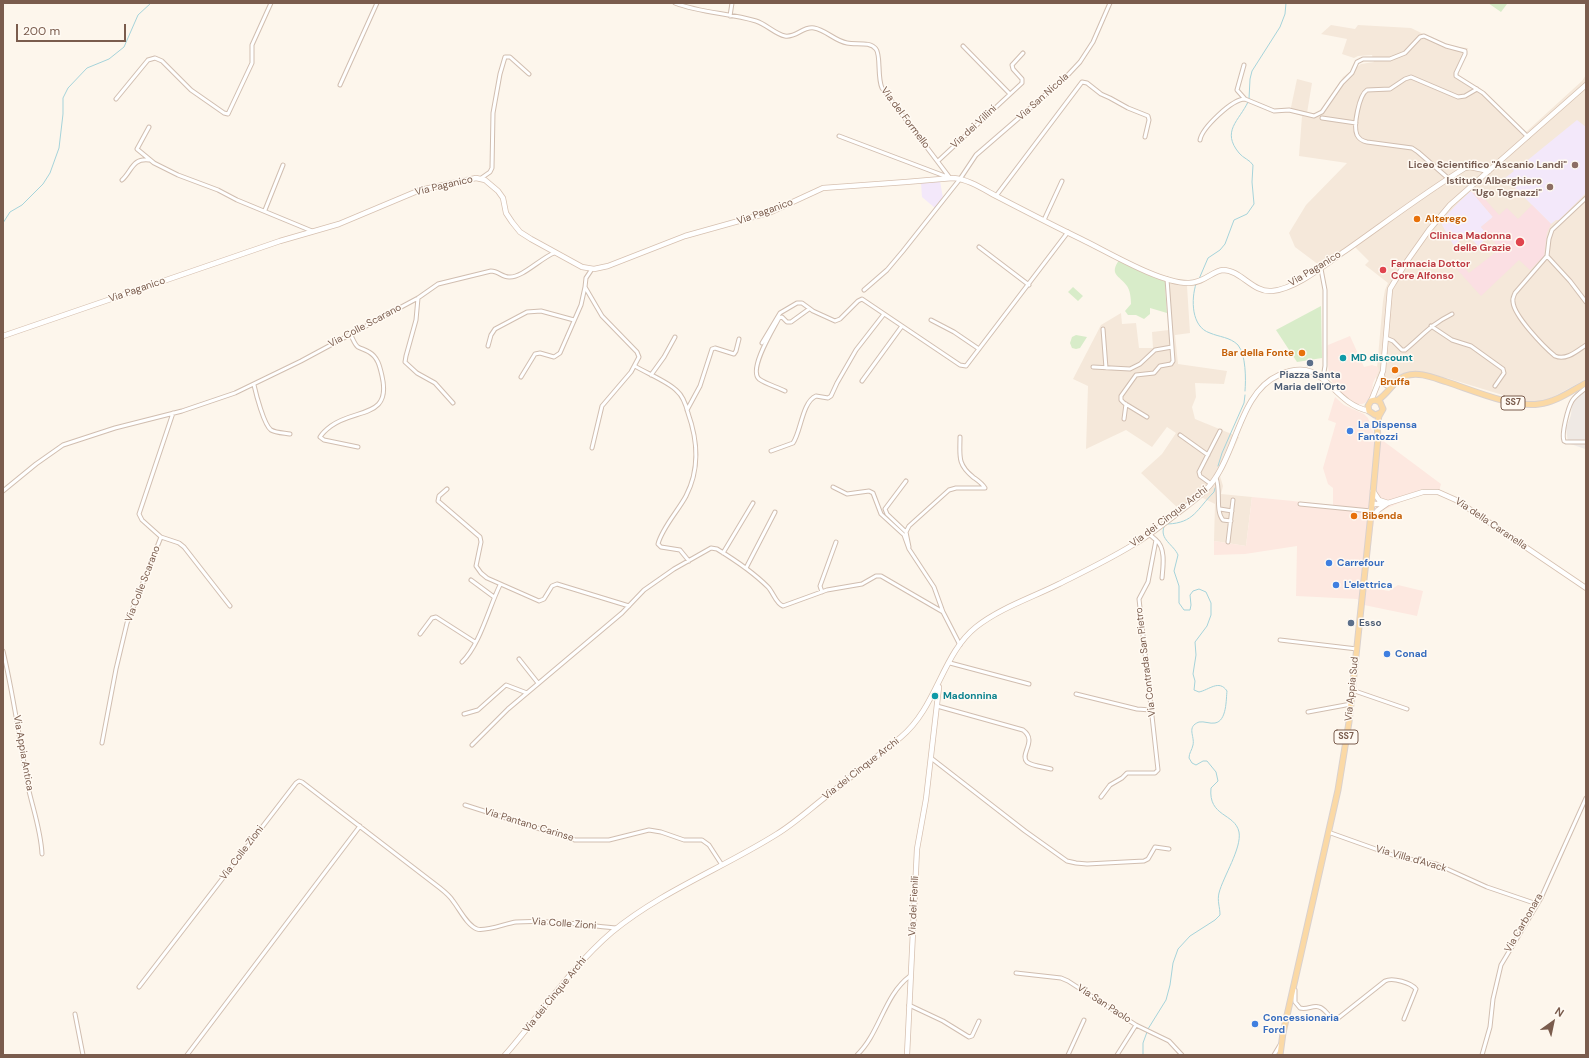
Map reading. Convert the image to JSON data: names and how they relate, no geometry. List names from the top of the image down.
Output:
{
  "streets": {
    "main road": ["SS7", "Via Appia Sud"],
    "street": [
      "Via San Nicola",
      "Via del Formello",
      "Via dei Villini",
      "Via Paganico",
      "Via Colle Scarano",
      "Via dei Cinque Archi",
      "Via della Caranella",
      "Via Contrada San Pietro",
      "Via Appia Antica",
      "Via Pantano Carinse",
      "Via Colle Zioni",
      "Via Villa d'Avack",
      "Via dei Fienili",
      "Via Carbonara",
      "Via San Paolo"
    ]
  },
  "crossings": [
    ["Via San Nicola", "Via Paganico"],
    ["Via del Formello", "Via dei Villini"],
    ["Via del Formello", "Via Paganico"],
    ["Via Paganico", "Via Colle Scarano"],
    ["SS7", "Via dei Cinque Archi"],
    ["SS7", "Via Appia Sud"],
    ["Via dei Cinque Archi", "Via Pantano Carinse"],
    ["Via dei Cinque Archi", "Via Colle Zioni"],
    ["Via dei Cinque Archi", "Via dei Fienili"],
    ["Via della Caranella", "Via Appia Sud"],
    ["Via Appia Sud", "Via Villa d'Avack"],
    ["Via Villa d'Avack", "Via Carbonara"]
  ],
  "places": [
    "Liceo Scientifico \"Ascanio Landi\"",
    "Istituto Alberghiero \"Ugo Tognazzi\"",
    "Alterego",
    "Clinica Madonna delle Grazie",
    "Farmacia Dottor Core Alfonso",
    "Bar della Fonte",
    "MD discount",
    "Piazza Santa Maria dell'Orto",
    "Bruffa",
    "La Dispensa Fantozzi",
    "Bibenda",
    "Carrefour",
    "L'elettrica",
    "Esso",
    "Conad",
    "Madonnina",
    "Concessionaria Ford"
  ],
  "scale_bar": "200 m",
  "north": "top right"
}
